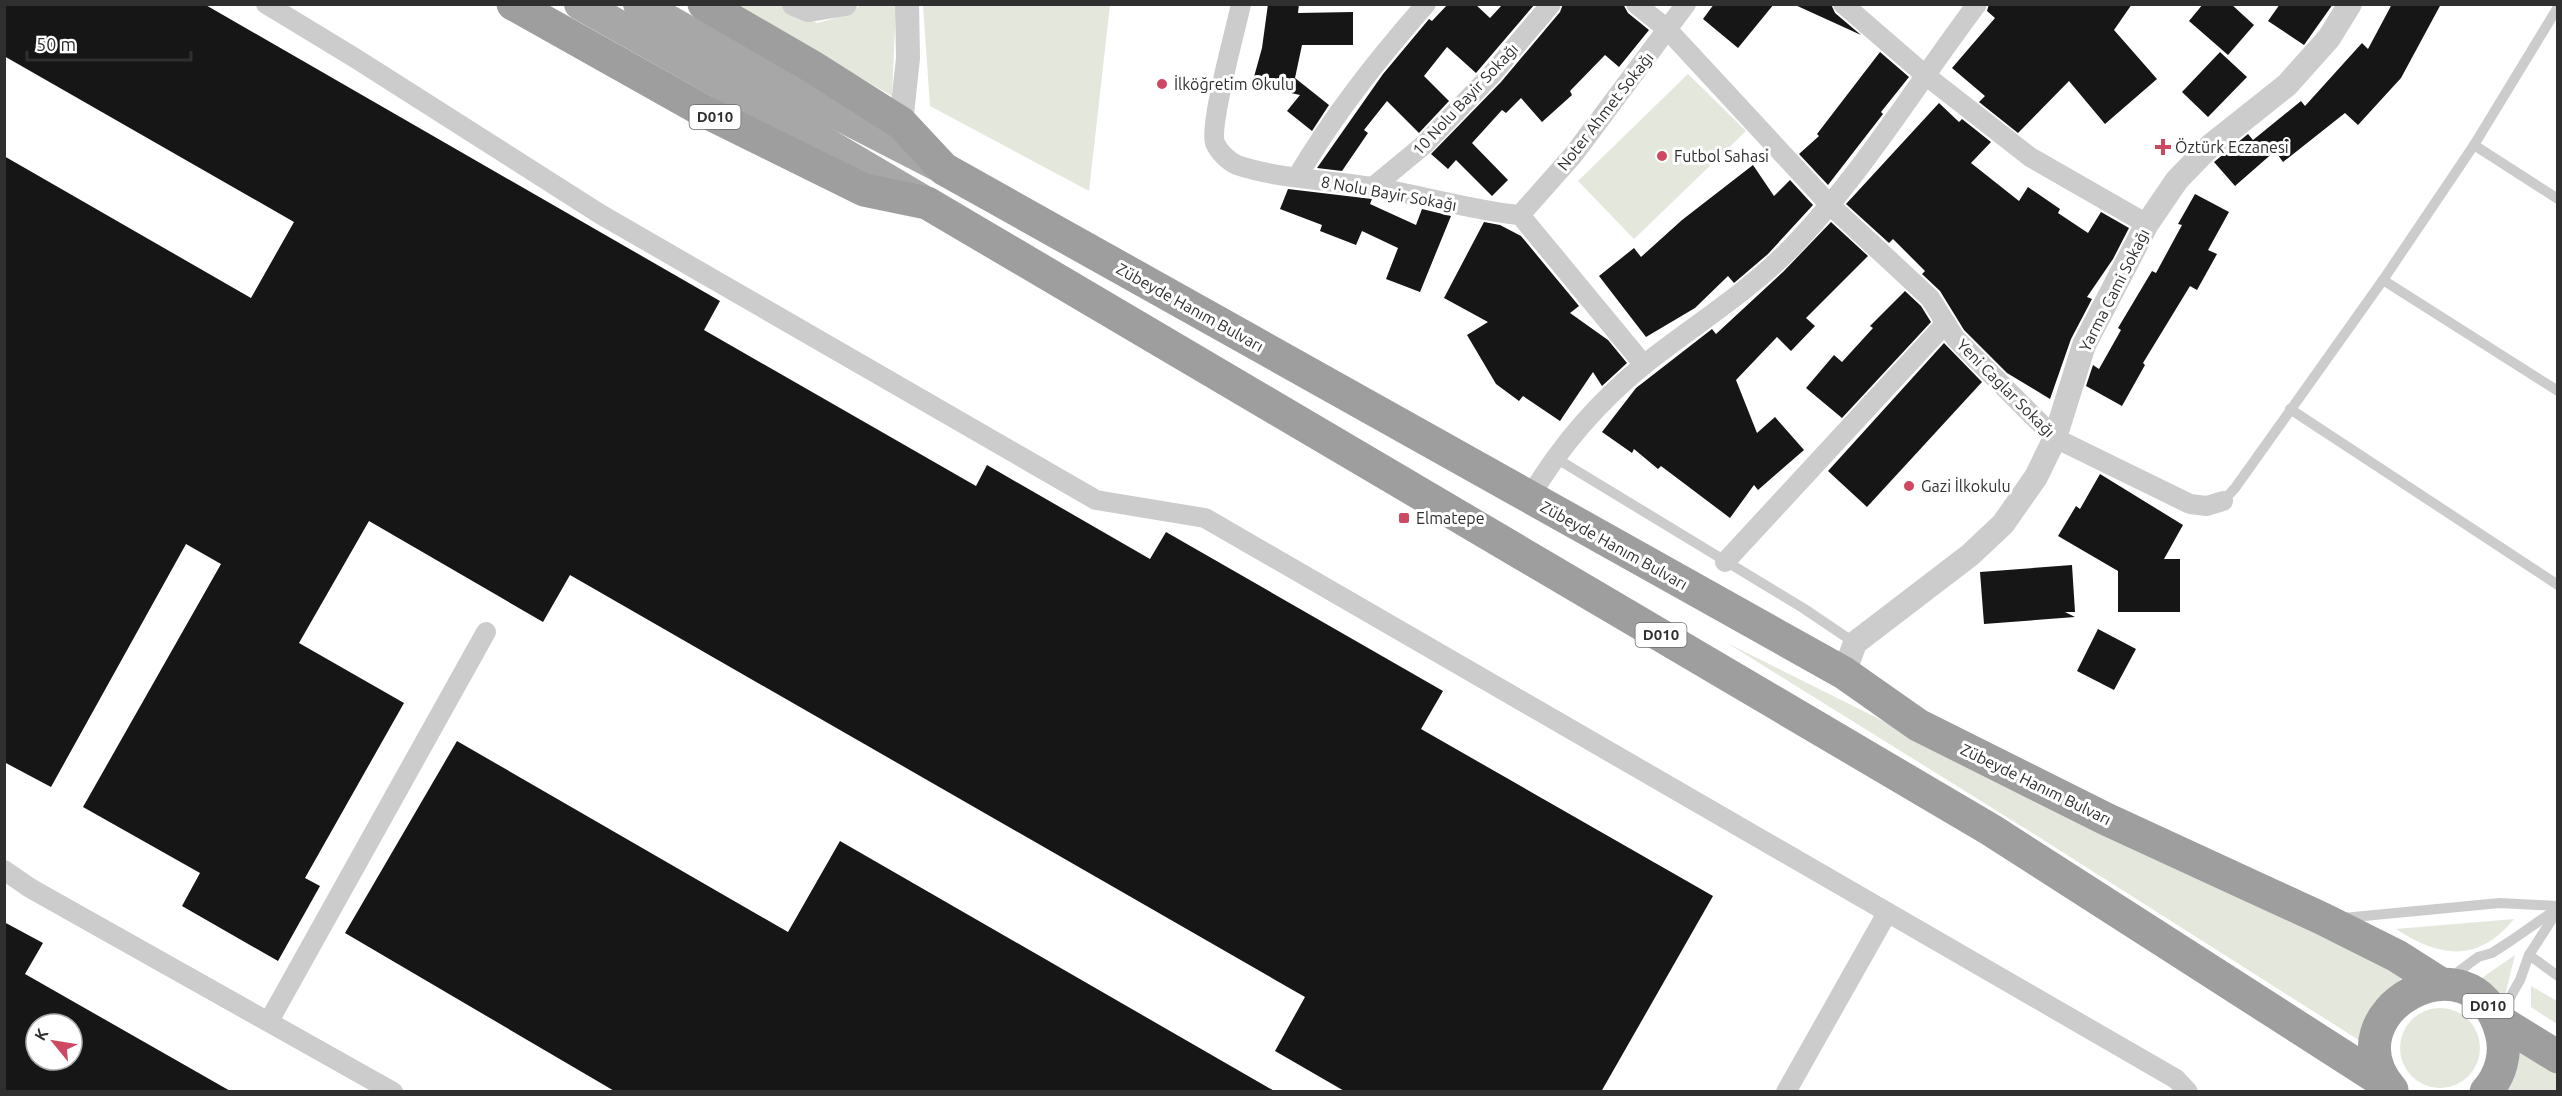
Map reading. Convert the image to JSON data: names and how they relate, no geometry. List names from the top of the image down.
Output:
{
  "streets": {
    "highway": ["D010", "Zübeyde Hanım Bulvarı"],
    "street": [
      "10 Nolu Bayir Sokağı",
      "Noter Ahmet Sokağı",
      "8 Nolu Bayir Sokağı",
      "Yarma Cami Sokağı",
      "Yeni Caglar Sokağı"
    ]
  },
  "crossings": [
    ["10 Nolu Bayir Sokağı", "8 Nolu Bayir Sokağı"],
    ["Noter Ahmet Sokağı", "8 Nolu Bayir Sokağı"],
    ["Noter Ahmet Sokağı", "Yeni Caglar Sokağı"],
    ["D010", "Zübeyde Hanım Bulvarı"],
    ["Yarma Cami Sokağı", "Zübeyde Hanım Bulvarı"],
    ["Yarma Cami Sokağı", "Yeni Caglar Sokağı"]
  ],
  "places": {
    "other": ["İlköğretim Okulu", "Futbol Sahasi", "Gazi İlkokulu"],
    "health": ["Öztürk Eczanesi"],
    "transit": ["Elmatepe"]
  },
  "scale_bar": "50 m",
  "north": "top left"
}
